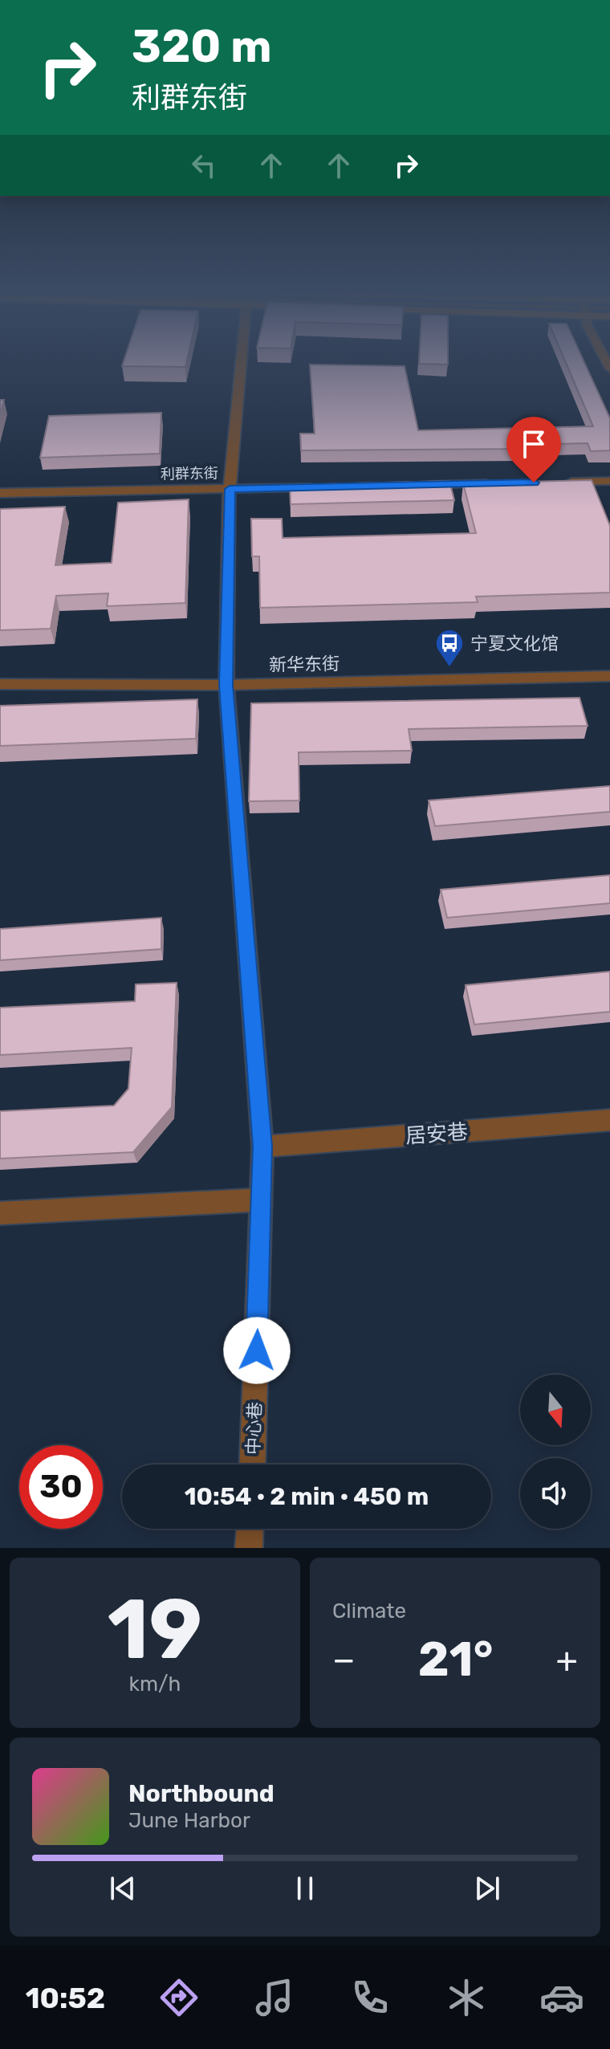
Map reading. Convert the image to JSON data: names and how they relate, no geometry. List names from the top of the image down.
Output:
{
  "streets": {
    "street": [
      "利群东街",
      "新华东街",
      "居安巷",
      "中心巷"
    ]
  },
  "crossings": [
    ["利群东街", "中心巷"],
    ["新华东街", "中心巷"],
    ["居安巷", "中心巷"]
  ],
  "places": {
    "bus stop": ["宁夏文化馆"]
  },
  "north": "bottom",
  "page": {
    "turn": ["320 m", "利群东街"],
    "limit": "30",
    "trip": "10:54 · 2 min · 450 m",
    "tile": [
      ["19", "km/h"],
      "Climate"
    ],
    "heat": ["−", "21°", "+"],
    "song": ["Northbound", "June Harbor"],
    "tabs": "10:52"
  }
}
